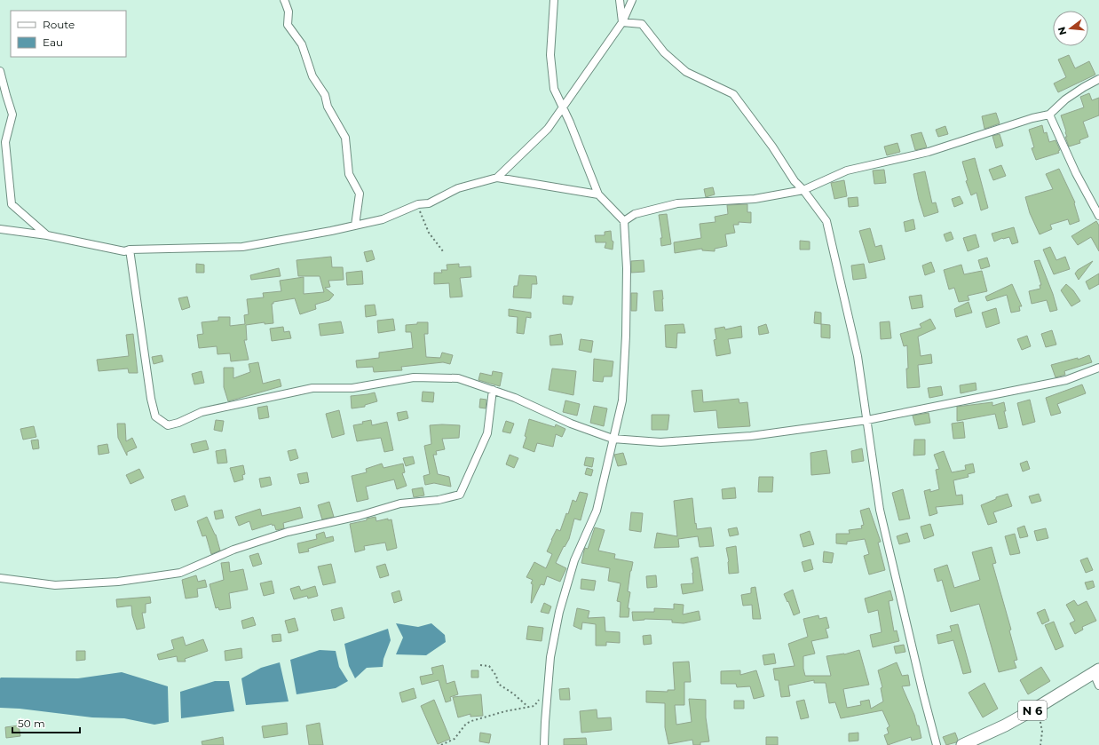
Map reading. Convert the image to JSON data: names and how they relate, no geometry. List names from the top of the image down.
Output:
{
  "streets": {
    "main road": ["N 6"]
  },
  "legend": ["Route", "Eau"],
  "scale_bar": "50 m",
  "north": "left"
}
